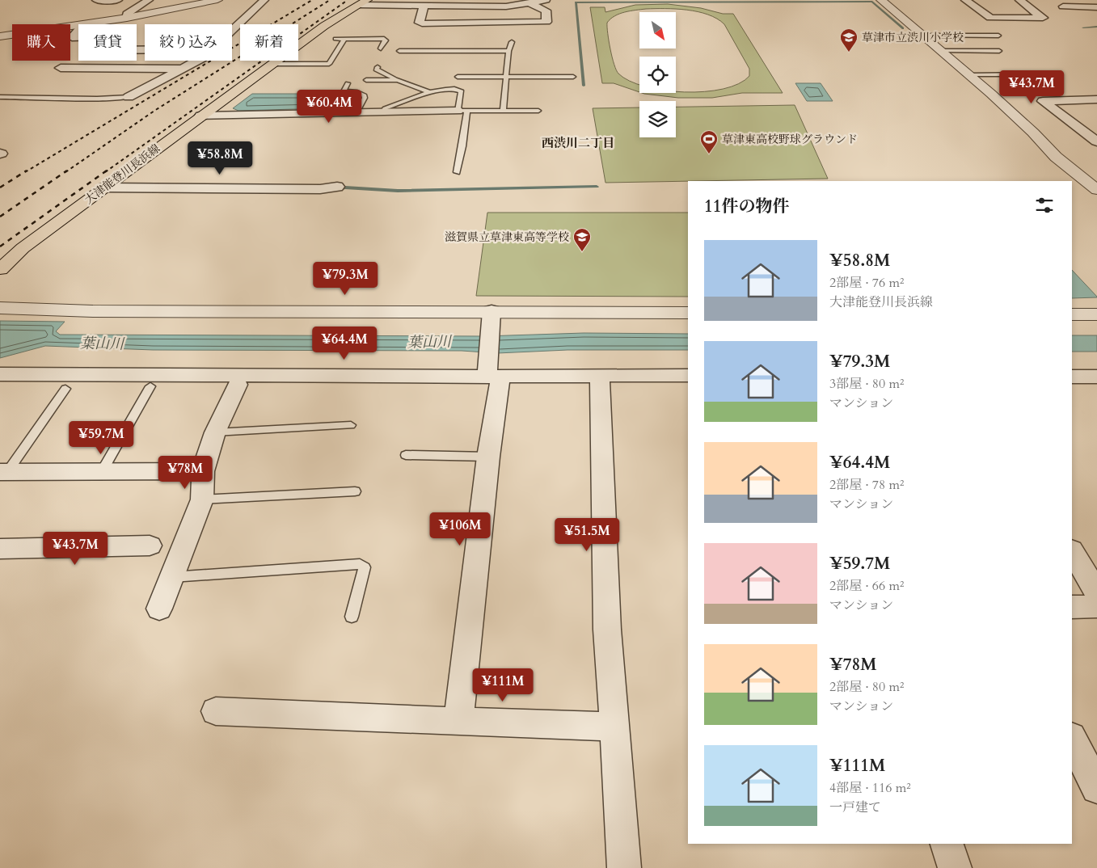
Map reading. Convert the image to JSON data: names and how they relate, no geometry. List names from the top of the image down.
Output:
{
  "streets": {
    "main road": ["大津能登川長浜線"]
  },
  "districts": ["西渋川二丁目"],
  "water": ["葉山川"],
  "places": {
    "school or university": ["草津市立渋川小学校", "滋賀県立草津東高等学校"],
    "sports": ["草津東高校野球グラウンド"]
  },
  "north": "bottom right",
  "page": {
    "chip": [
      "購入",
      "賃貸",
      "絞り込み",
      "新着"
    ],
    "price": [
      "¥43.7M",
      "¥60.4M",
      "¥58.8M",
      "¥79.3M",
      "¥64.4M",
      "¥59.7M",
      "¥78M",
      "¥106M",
      "¥51.5M",
      "¥43.7M",
      "¥111M"
    ],
    "heading": "11件の物件",
    "list": [
      {
        "name": "¥58.8M",
        "note": "2部屋 · 76 m² · 大津能登川長浜線"
      },
      {
        "name": "¥79.3M",
        "note": "3部屋 · 80 m² · マンション"
      },
      {
        "name": "¥64.4M",
        "note": "2部屋 · 78 m² · マンション"
      },
      {
        "name": "¥59.7M",
        "note": "2部屋 · 66 m² · マンション"
      },
      {
        "name": "¥78M",
        "note": "2部屋 · 80 m² · マンション"
      },
      {
        "name": "¥111M",
        "note": "4部屋 · 116 m² · 一戸建て"
      }
    ]
  }
}
